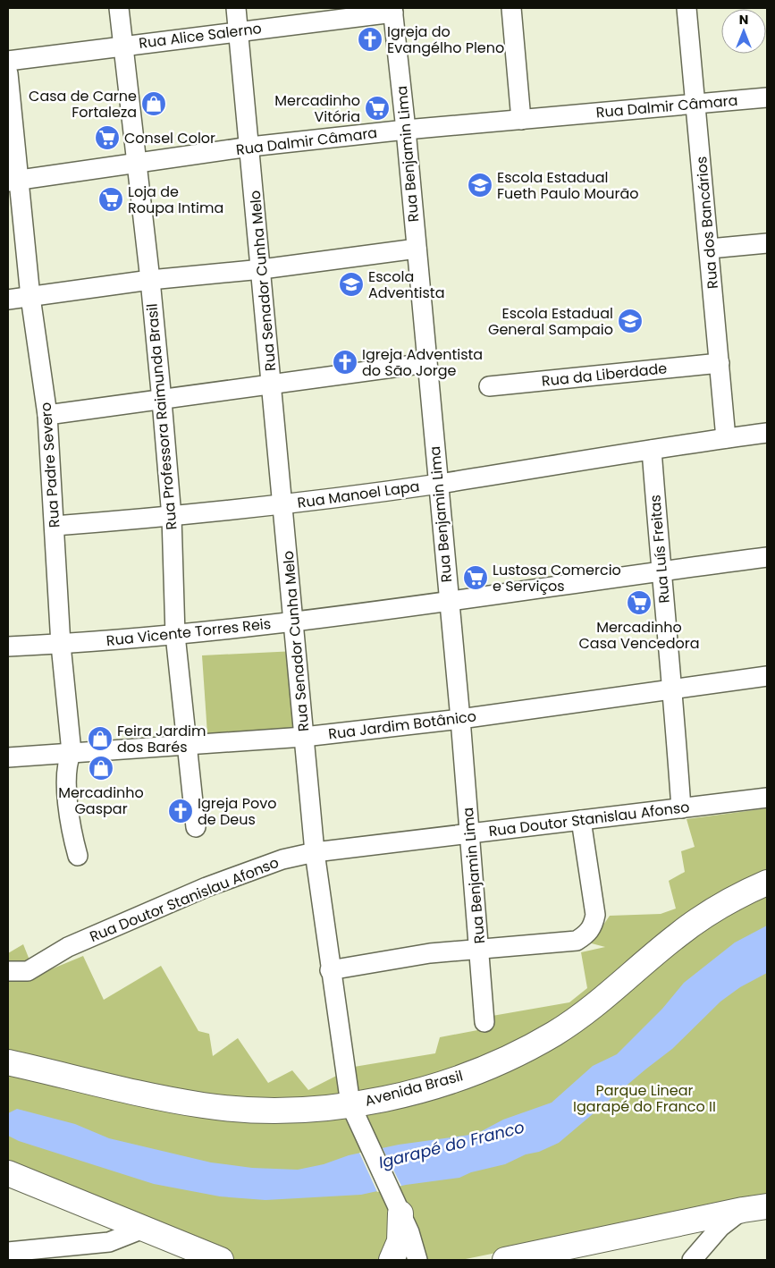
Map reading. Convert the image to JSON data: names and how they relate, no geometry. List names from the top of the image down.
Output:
{
  "streets": {
    "highway": ["Avenida Brasil"],
    "street": [
      "Rua Alice Salerno",
      "Rua Dalmir Câmara",
      "Rua Benjamin Lima",
      "Rua dos Bancários",
      "Rua Senador Cunha Melo",
      "Rua da Liberdade",
      "Rua Professora Raimunda Brasil",
      "Rua Padre Severo",
      "Rua Manoel Lapa",
      "Rua Luís Freitas",
      "Rua Vicente Torres Reis",
      "Rua Jardim Botânico",
      "Rua Doutor Stanislau Afonso"
    ]
  },
  "crossings": [
    ["Rua Alice Salerno", "Rua Benjamin Lima"],
    ["Rua Alice Salerno", "Rua Senador Cunha Melo"],
    ["Rua Alice Salerno", "Rua Professora Raimunda Brasil"],
    ["Rua Dalmir Câmara", "Rua Benjamin Lima"],
    ["Rua Dalmir Câmara", "Rua dos Bancários"],
    ["Rua Dalmir Câmara", "Rua Senador Cunha Melo"],
    ["Rua Dalmir Câmara", "Rua Professora Raimunda Brasil"],
    ["Rua Dalmir Câmara", "Rua Padre Severo"],
    ["Rua Benjamin Lima", "Rua Manoel Lapa"],
    ["Rua Benjamin Lima", "Rua Vicente Torres Reis"],
    ["Rua Benjamin Lima", "Rua Jardim Botânico"],
    ["Rua Benjamin Lima", "Rua Doutor Stanislau Afonso"],
    ["Rua dos Bancários", "Rua da Liberdade"],
    ["Rua dos Bancários", "Rua Manoel Lapa"],
    ["Rua Senador Cunha Melo", "Rua Manoel Lapa"],
    ["Rua Senador Cunha Melo", "Rua Vicente Torres Reis"],
    ["Rua Senador Cunha Melo", "Rua Jardim Botânico"],
    ["Rua Senador Cunha Melo", "Rua Doutor Stanislau Afonso"],
    ["Rua Senador Cunha Melo", "Avenida Brasil"],
    ["Rua Professora Raimunda Brasil", "Rua Manoel Lapa"],
    ["Rua Professora Raimunda Brasil", "Rua Vicente Torres Reis"],
    ["Rua Professora Raimunda Brasil", "Rua Jardim Botânico"],
    ["Rua Padre Severo", "Rua Manoel Lapa"],
    ["Rua Padre Severo", "Rua Vicente Torres Reis"],
    ["Rua Padre Severo", "Rua Jardim Botânico"],
    ["Rua Manoel Lapa", "Rua Luís Freitas"],
    ["Rua Luís Freitas", "Rua Vicente Torres Reis"],
    ["Rua Luís Freitas", "Rua Jardim Botânico"],
    ["Rua Luís Freitas", "Rua Doutor Stanislau Afonso"]
  ],
  "water": ["Igarapé do Franco"],
  "parks": ["Parque Linear Igarapé do Franco II"],
  "places": {
    "church": ["Igreja do Evangélho Pleno", "Igreja Adventista do São Jorge", "Igreja Povo de Deus"],
    "shop": ["Casa de Carne Fortaleza", "Feira Jardim dos Barés", "Mercadinho Gaspar"],
    "supermarket": [
      "Mercadinho Vitória",
      "Consel Color",
      "Loja de Roupa Intima",
      "Lustosa Comercio e Serviços",
      "Mercadinho Casa Vencedora"
    ],
    "school or university": ["Escola Estadual Fueth Paulo Mourão", "Escola Adventista", "Escola Estadual General Sampaio"]
  },
  "north": "top"
}
